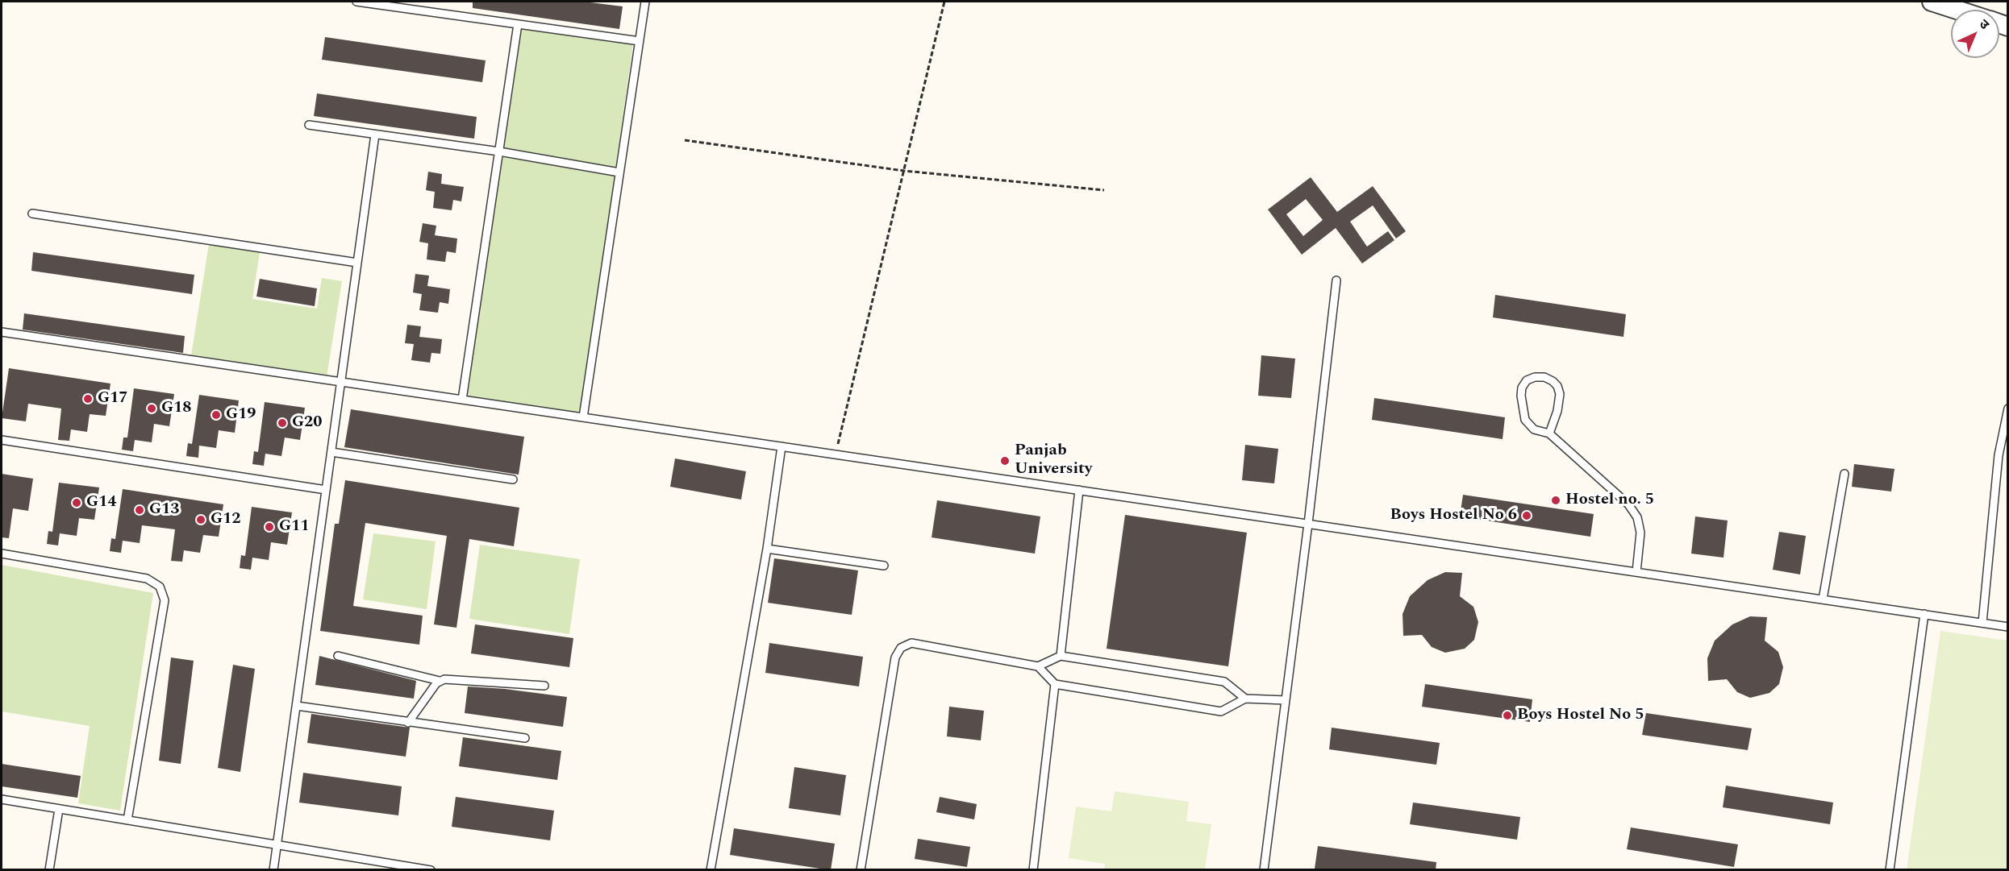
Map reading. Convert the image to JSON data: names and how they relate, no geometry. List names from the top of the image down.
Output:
{
  "places": [
    "G17",
    "G18",
    "G19",
    "G20",
    "Panjab University",
    "Hostel no. 5",
    "G14",
    "G13",
    "Boys Hostel No 6",
    "G12",
    "G11",
    "Boys Hostel No 5"
  ],
  "north": "top right"
}
